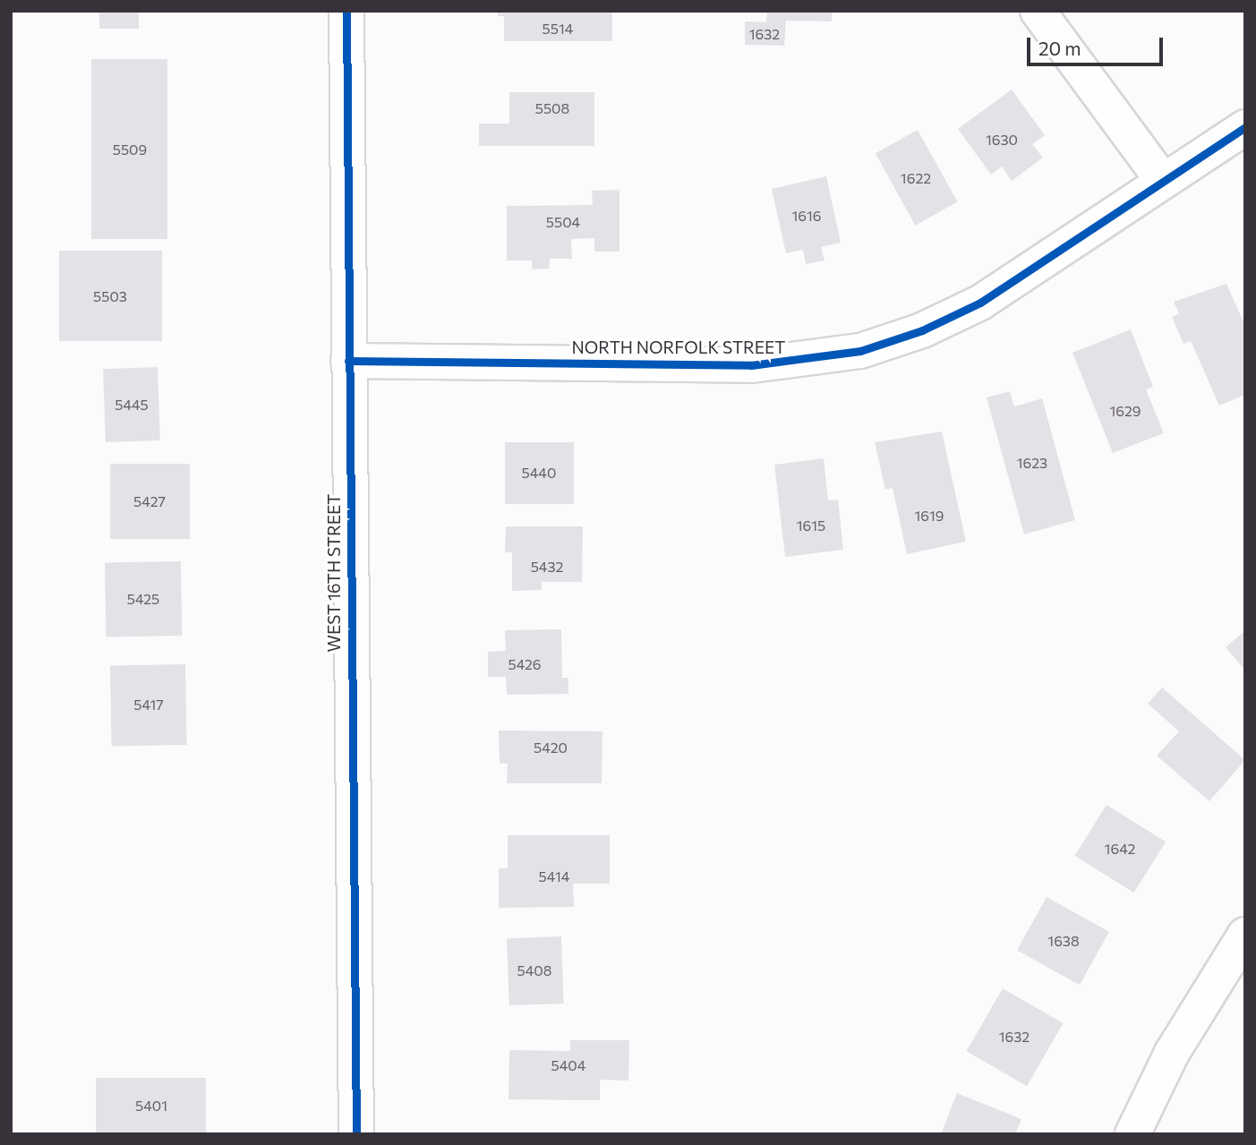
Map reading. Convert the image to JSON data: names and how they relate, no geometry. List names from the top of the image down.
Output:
{
  "streets": {
    "street": ["NORTH NORFOLK STREET", "WEST 16TH STREET"]
  },
  "crossings": [
    ["NORTH NORFOLK STREET", "WEST 16TH STREET"]
  ],
  "house_numbers": [
    "5514",
    "1632",
    "5508",
    "1630",
    "5509",
    "1622",
    "1616",
    "5504",
    "5503",
    "5445",
    "1629",
    "1623",
    "5440",
    "5427",
    "1619",
    "1615",
    "5432",
    "5425",
    "5426",
    "5417",
    "5420",
    "1642",
    "5414",
    "1638",
    "5408",
    "1632",
    "5404",
    "5401"
  ],
  "scale_bar": "20 m"
}
